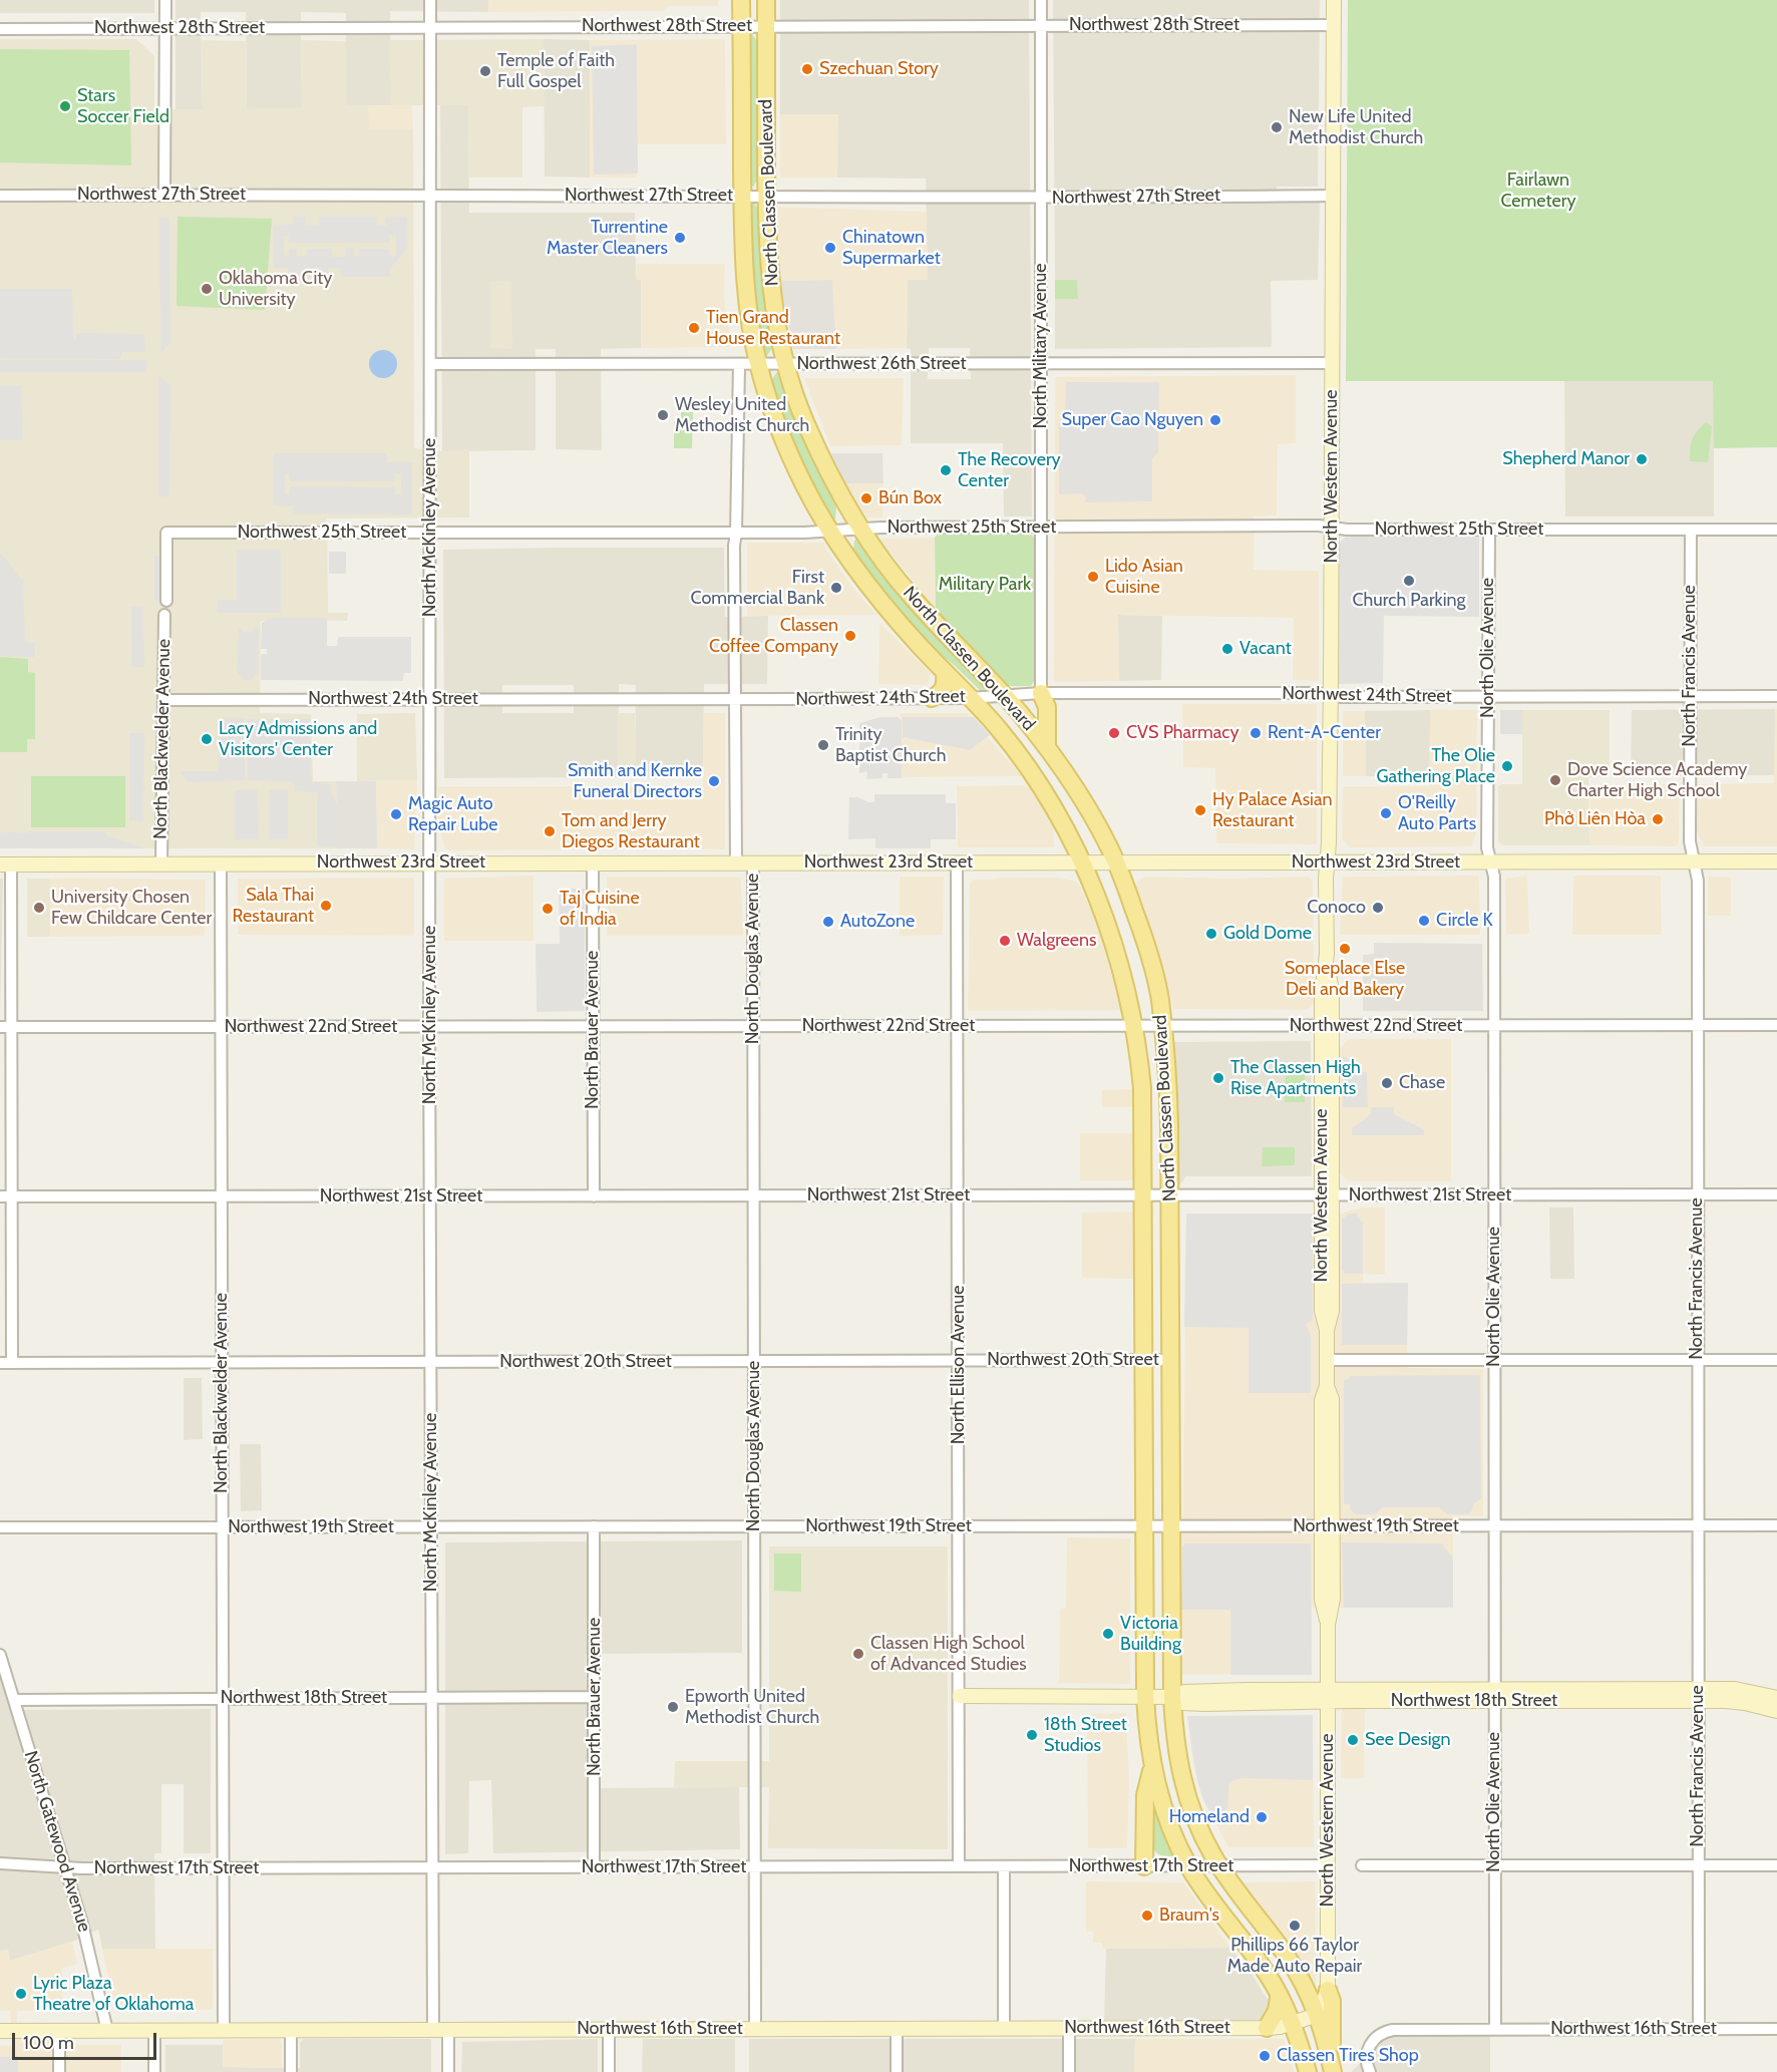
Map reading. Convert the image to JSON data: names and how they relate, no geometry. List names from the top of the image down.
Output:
{
  "streets": {
    "main road": ["North Classen Boulevard"],
    "street": [
      "Northwest 28th Street",
      "Northwest 27th Street",
      "North Military Avenue",
      "Northwest 26th Street",
      "North Western Avenue",
      "North McKinley Avenue",
      "Northwest 25th Street",
      "North Olie Avenue",
      "North Francis Avenue",
      "Northwest 24th Street",
      "North Blackwelder Avenue",
      "Northwest 23rd Street",
      "North Douglas Avenue",
      "Northwest 22nd Street",
      "North Brauer Avenue",
      "Northwest 21st Street",
      "Northwest 20th Street",
      "North Ellison Avenue",
      "Northwest 19th Street",
      "Northwest 18th Street",
      "North Gatewood Avenue",
      "Northwest 17th Street",
      "Northwest 16th Street"
    ]
  },
  "crossings": [
    ["Northwest 28th Street", "North Classen Boulevard"],
    ["Northwest 28th Street", "North Military Avenue"],
    ["Northwest 28th Street", "North Western Avenue"],
    ["Northwest 28th Street", "North McKinley Avenue"],
    ["North Classen Boulevard", "Northwest 27th Street"],
    ["North Classen Boulevard", "Northwest 26th Street"],
    ["North Classen Boulevard", "North Western Avenue"],
    ["North Classen Boulevard", "Northwest 25th Street"],
    ["North Classen Boulevard", "Northwest 24th Street"],
    ["North Classen Boulevard", "Northwest 23rd Street"],
    ["North Classen Boulevard", "Northwest 22nd Street"],
    ["North Classen Boulevard", "Northwest 21st Street"],
    ["North Classen Boulevard", "Northwest 20th Street"],
    ["North Classen Boulevard", "Northwest 19th Street"],
    ["North Classen Boulevard", "Northwest 18th Street"],
    ["North Classen Boulevard", "Northwest 17th Street"],
    ["North Classen Boulevard", "Northwest 16th Street"],
    ["Northwest 27th Street", "North Military Avenue"],
    ["Northwest 27th Street", "North Western Avenue"],
    ["Northwest 27th Street", "North McKinley Avenue"],
    ["North Military Avenue", "Northwest 26th Street"],
    ["North Military Avenue", "Northwest 25th Street"],
    ["North Military Avenue", "Northwest 24th Street"],
    ["Northwest 26th Street", "North Western Avenue"],
    ["Northwest 26th Street", "North McKinley Avenue"],
    ["Northwest 26th Street", "North Douglas Avenue"],
    ["North Western Avenue", "Northwest 25th Street"],
    ["North Western Avenue", "Northwest 24th Street"],
    ["North Western Avenue", "Northwest 23rd Street"],
    ["North Western Avenue", "Northwest 22nd Street"],
    ["North Western Avenue", "Northwest 21st Street"],
    ["North Western Avenue", "Northwest 19th Street"],
    ["North Western Avenue", "Northwest 18th Street"],
    ["North Western Avenue", "Northwest 17th Street"],
    ["North Western Avenue", "Northwest 16th Street"],
    ["North McKinley Avenue", "Northwest 25th Street"],
    ["North McKinley Avenue", "Northwest 24th Street"],
    ["North McKinley Avenue", "Northwest 23rd Street"],
    ["North McKinley Avenue", "Northwest 22nd Street"],
    ["North McKinley Avenue", "Northwest 21st Street"],
    ["North McKinley Avenue", "Northwest 20th Street"],
    ["North McKinley Avenue", "Northwest 19th Street"],
    ["North McKinley Avenue", "Northwest 18th Street"],
    ["North McKinley Avenue", "Northwest 17th Street"],
    ["North McKinley Avenue", "Northwest 16th Street"],
    ["Northwest 25th Street", "North Olie Avenue"],
    ["Northwest 25th Street", "North Francis Avenue"],
    ["Northwest 25th Street", "North Douglas Avenue"],
    ["North Olie Avenue", "Northwest 24th Street"],
    ["North Olie Avenue", "Northwest 23rd Street"],
    ["North Olie Avenue", "Northwest 22nd Street"],
    ["North Olie Avenue", "Northwest 21st Street"],
    ["North Olie Avenue", "Northwest 19th Street"],
    ["North Olie Avenue", "Northwest 18th Street"],
    ["North Olie Avenue", "Northwest 16th Street"],
    ["North Francis Avenue", "Northwest 24th Street"],
    ["North Francis Avenue", "Northwest 23rd Street"],
    ["North Francis Avenue", "Northwest 22nd Street"],
    ["North Francis Avenue", "Northwest 21st Street"],
    ["North Francis Avenue", "Northwest 19th Street"],
    ["North Francis Avenue", "Northwest 18th Street"],
    ["North Francis Avenue", "Northwest 16th Street"],
    ["Northwest 24th Street", "North Blackwelder Avenue"],
    ["Northwest 24th Street", "North Douglas Avenue"],
    ["North Blackwelder Avenue", "Northwest 23rd Street"],
    ["North Blackwelder Avenue", "Northwest 22nd Street"],
    ["North Blackwelder Avenue", "Northwest 21st Street"],
    ["North Blackwelder Avenue", "Northwest 20th Street"],
    ["North Blackwelder Avenue", "Northwest 19th Street"],
    ["North Blackwelder Avenue", "Northwest 18th Street"],
    ["North Blackwelder Avenue", "Northwest 17th Street"],
    ["North Blackwelder Avenue", "Northwest 16th Street"],
    ["Northwest 23rd Street", "North Douglas Avenue"],
    ["Northwest 23rd Street", "North Brauer Avenue"],
    ["Northwest 23rd Street", "North Ellison Avenue"],
    ["North Douglas Avenue", "Northwest 22nd Street"],
    ["North Douglas Avenue", "Northwest 21st Street"],
    ["North Douglas Avenue", "Northwest 20th Street"],
    ["North Douglas Avenue", "Northwest 19th Street"],
    ["North Douglas Avenue", "Northwest 17th Street"],
    ["North Douglas Avenue", "Northwest 16th Street"],
    ["Northwest 22nd Street", "North Brauer Avenue"],
    ["Northwest 22nd Street", "North Ellison Avenue"],
    ["North Brauer Avenue", "Northwest 21st Street"],
    ["North Brauer Avenue", "Northwest 19th Street"],
    ["North Brauer Avenue", "Northwest 18th Street"],
    ["North Brauer Avenue", "Northwest 17th Street"],
    ["Northwest 21st Street", "North Ellison Avenue"],
    ["Northwest 20th Street", "North Ellison Avenue"],
    ["North Ellison Avenue", "Northwest 19th Street"],
    ["North Ellison Avenue", "Northwest 18th Street"],
    ["North Ellison Avenue", "Northwest 17th Street"],
    ["Northwest 18th Street", "North Gatewood Avenue"],
    ["North Gatewood Avenue", "Northwest 17th Street"],
    ["North Gatewood Avenue", "Northwest 16th Street"]
  ],
  "parks": ["Fairlawn Cemetery", "Military Park"],
  "places": [
    "Szechuan Story",
    "Temple of Faith Full Gospel",
    "Stars Soccer Field",
    "New Life United Methodist Church",
    "Turrentine Master Cleaners",
    "Chinatown Supermarket",
    "Oklahoma City University",
    "Tien Grand House Restaurant",
    "Wesley United Methodist Church",
    "Super Cao Nguyen",
    "Shepherd Manor",
    "The Recovery Center",
    "Bún Box",
    "Lido Asian Cuisine",
    "Church Parking",
    "First Commercial Bank",
    "Classen Coffee Company",
    "Vacant",
    "CVS Pharmacy",
    "Rent-A-Center",
    "Lacy Admissions and Visitors' Center",
    "Trinity Baptist Church",
    "The Olie Gathering Place",
    "Dove Science Academy Charter High School",
    "Smith and Kernke Funeral Directors",
    "Hy Palace Asian Restaurant",
    "O'Reilly Auto Parts",
    "Magic Auto Repair Lube",
    "Phở Liên Hòa",
    "Tom and Jerry Diegos Restaurant",
    "Sala Thai Restaurant",
    "University Chosen Few Childcare Center",
    "Conoco",
    "Taj Cuisine of India",
    "Circle K",
    "AutoZone",
    "Gold Dome",
    "Walgreens",
    "Someplace Else Deli and Bakery",
    "The Classen High Rise Apartments",
    "Chase",
    "Victoria Building",
    "Classen High School of Advanced Studies",
    "Epworth United Methodist Church",
    "18th Street Studios",
    "See Design",
    "Homeland",
    "Braum's",
    "Phillips 66 Taylor Made Auto Repair",
    "Lyric Plaza Theatre of Oklahoma",
    "Classen Tires Shop"
  ],
  "scale_bar": "100 m"
}
